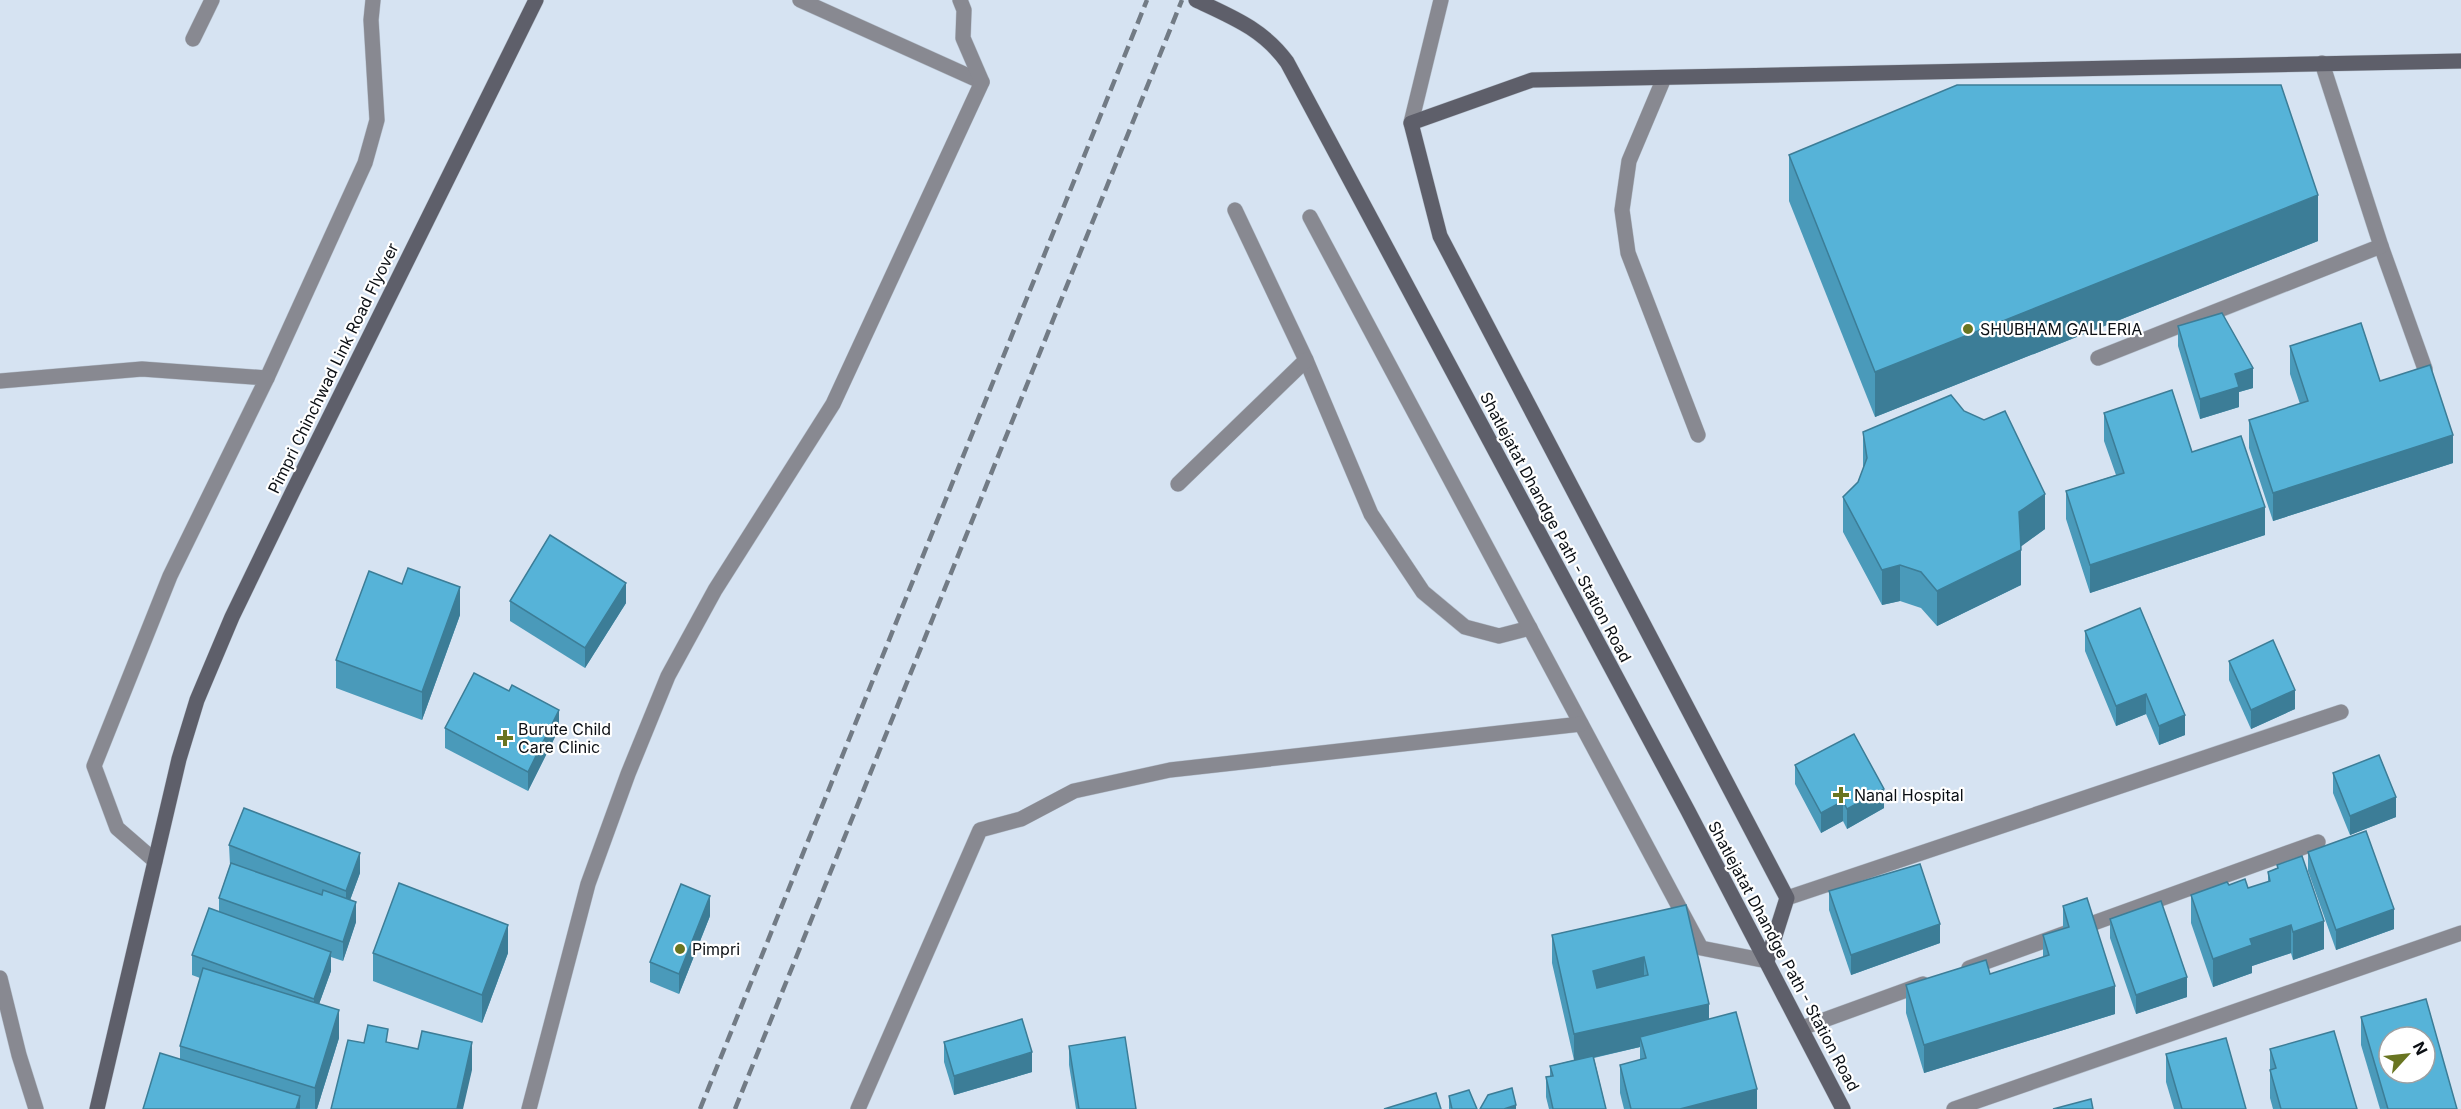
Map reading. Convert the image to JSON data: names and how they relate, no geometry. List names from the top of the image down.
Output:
{
  "streets": {
    "street": ["Pimpri Chinchwad Link Road Flyover", "Shatlejatat Dhandge Path - Station Road"]
  },
  "places": {
    "other": ["SHUBHAM GALLERIA", "Pimpri"],
    "health": ["Burute Child Care Clinic", "Nanal Hospital"]
  },
  "north": "top right"
}
